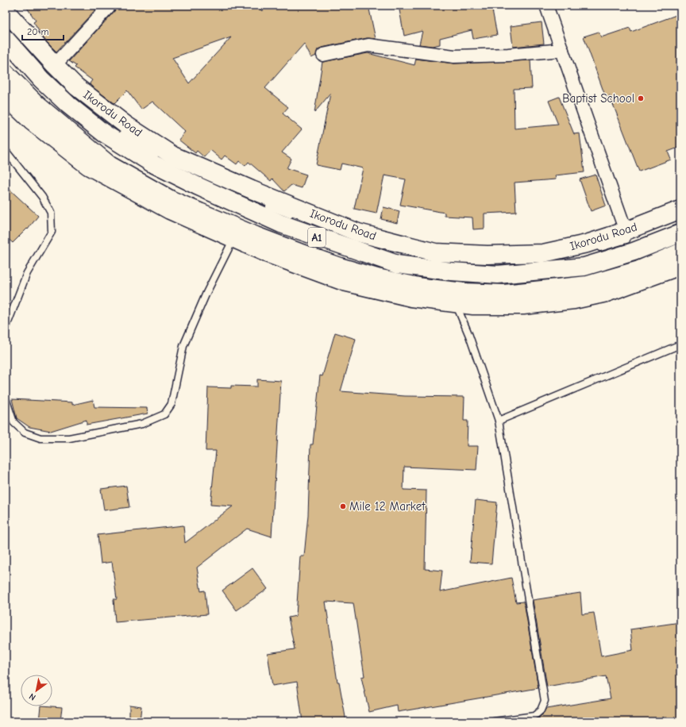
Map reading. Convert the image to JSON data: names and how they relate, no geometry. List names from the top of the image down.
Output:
{
  "streets": {
    "main road": ["Ikorodu Road", "A1"]
  },
  "places": ["Baptist School", "Mile 12 Market"],
  "scale_bar": "20 m",
  "north": "bottom left"
}
